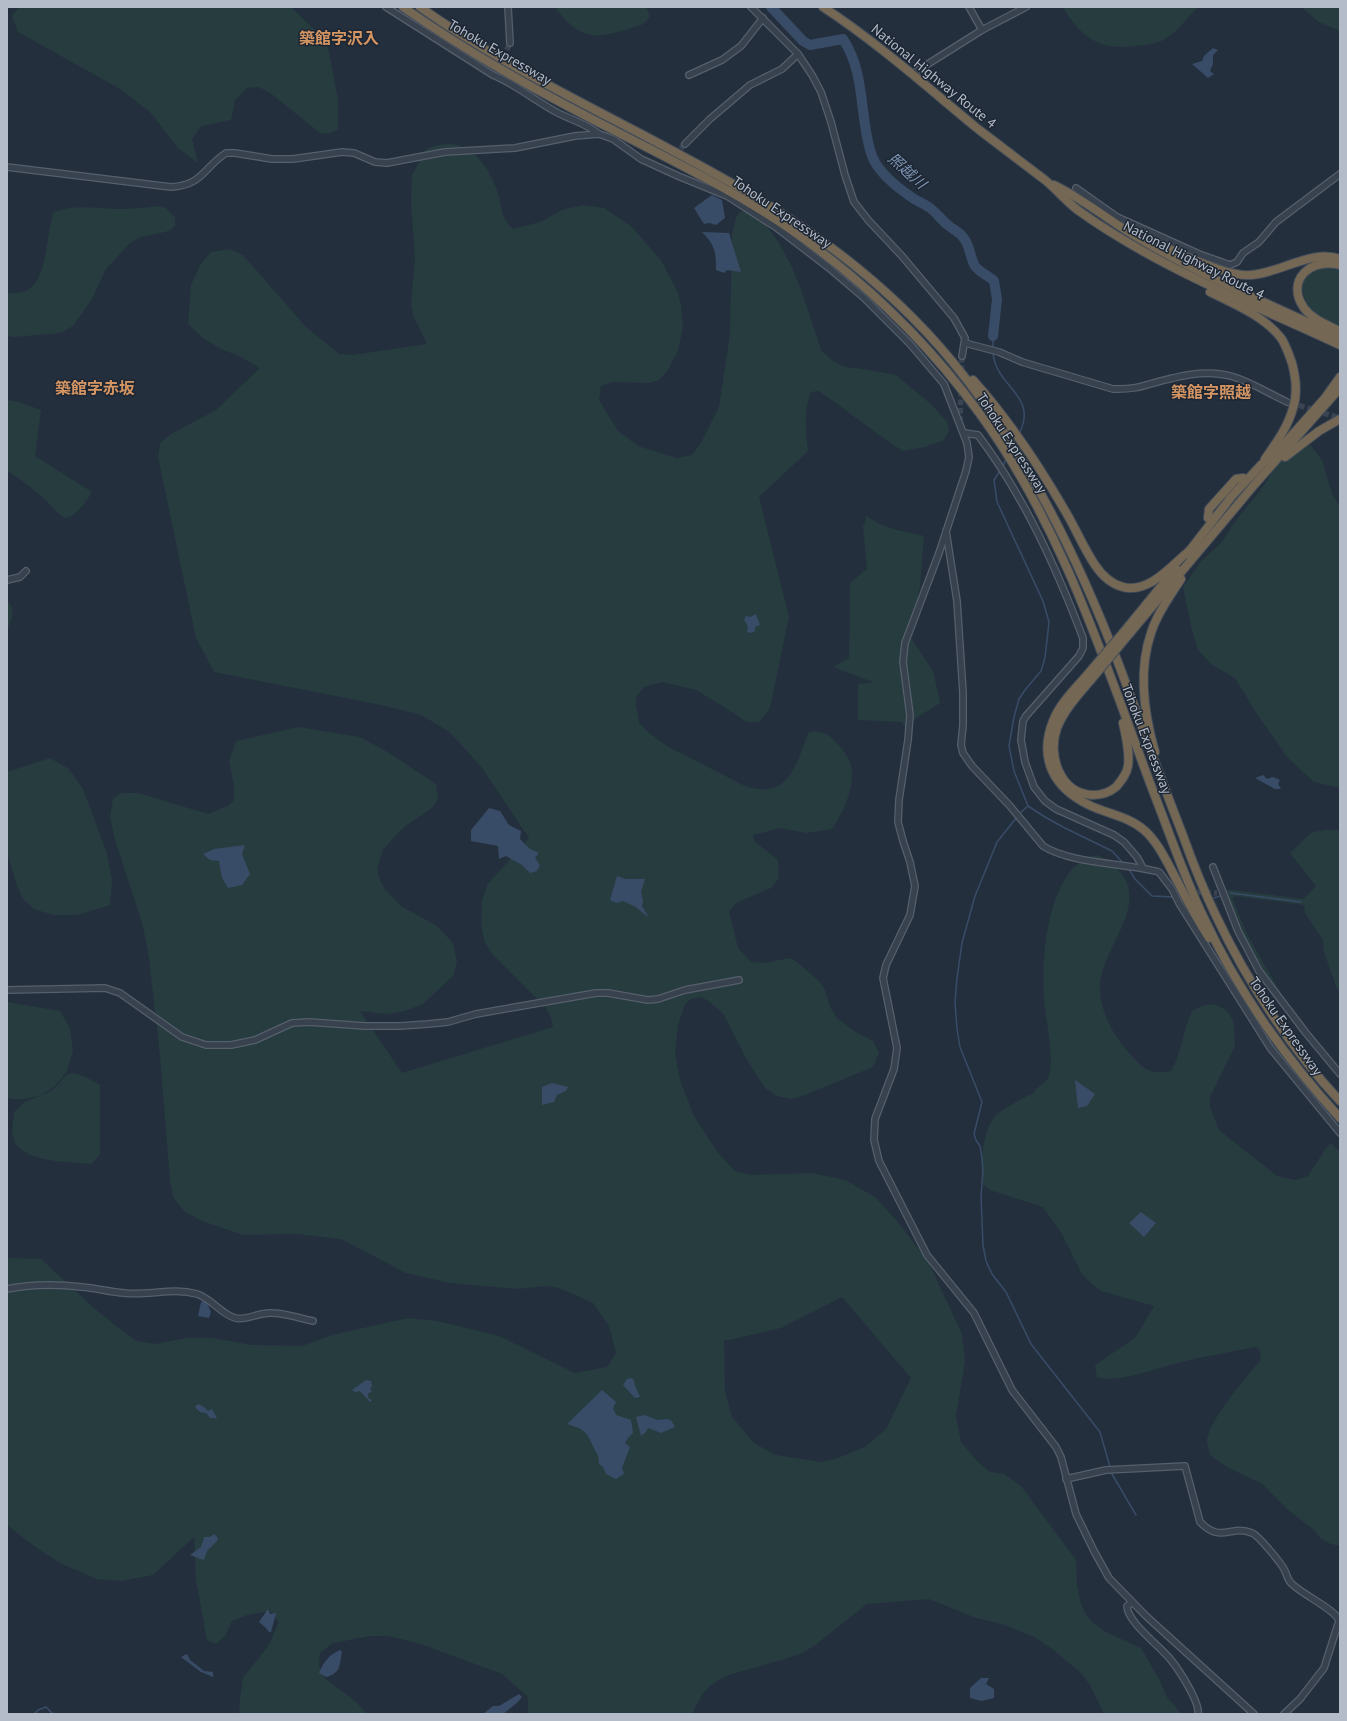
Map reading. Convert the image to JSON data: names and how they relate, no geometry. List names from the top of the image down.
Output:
{
  "streets": {
    "highway": ["Tohoku Expressway", "National Highway Route 4"]
  },
  "districts": ["築館字沢入", "築館字赤坂", "築館字照越"],
  "water": ["照越川"]
}
